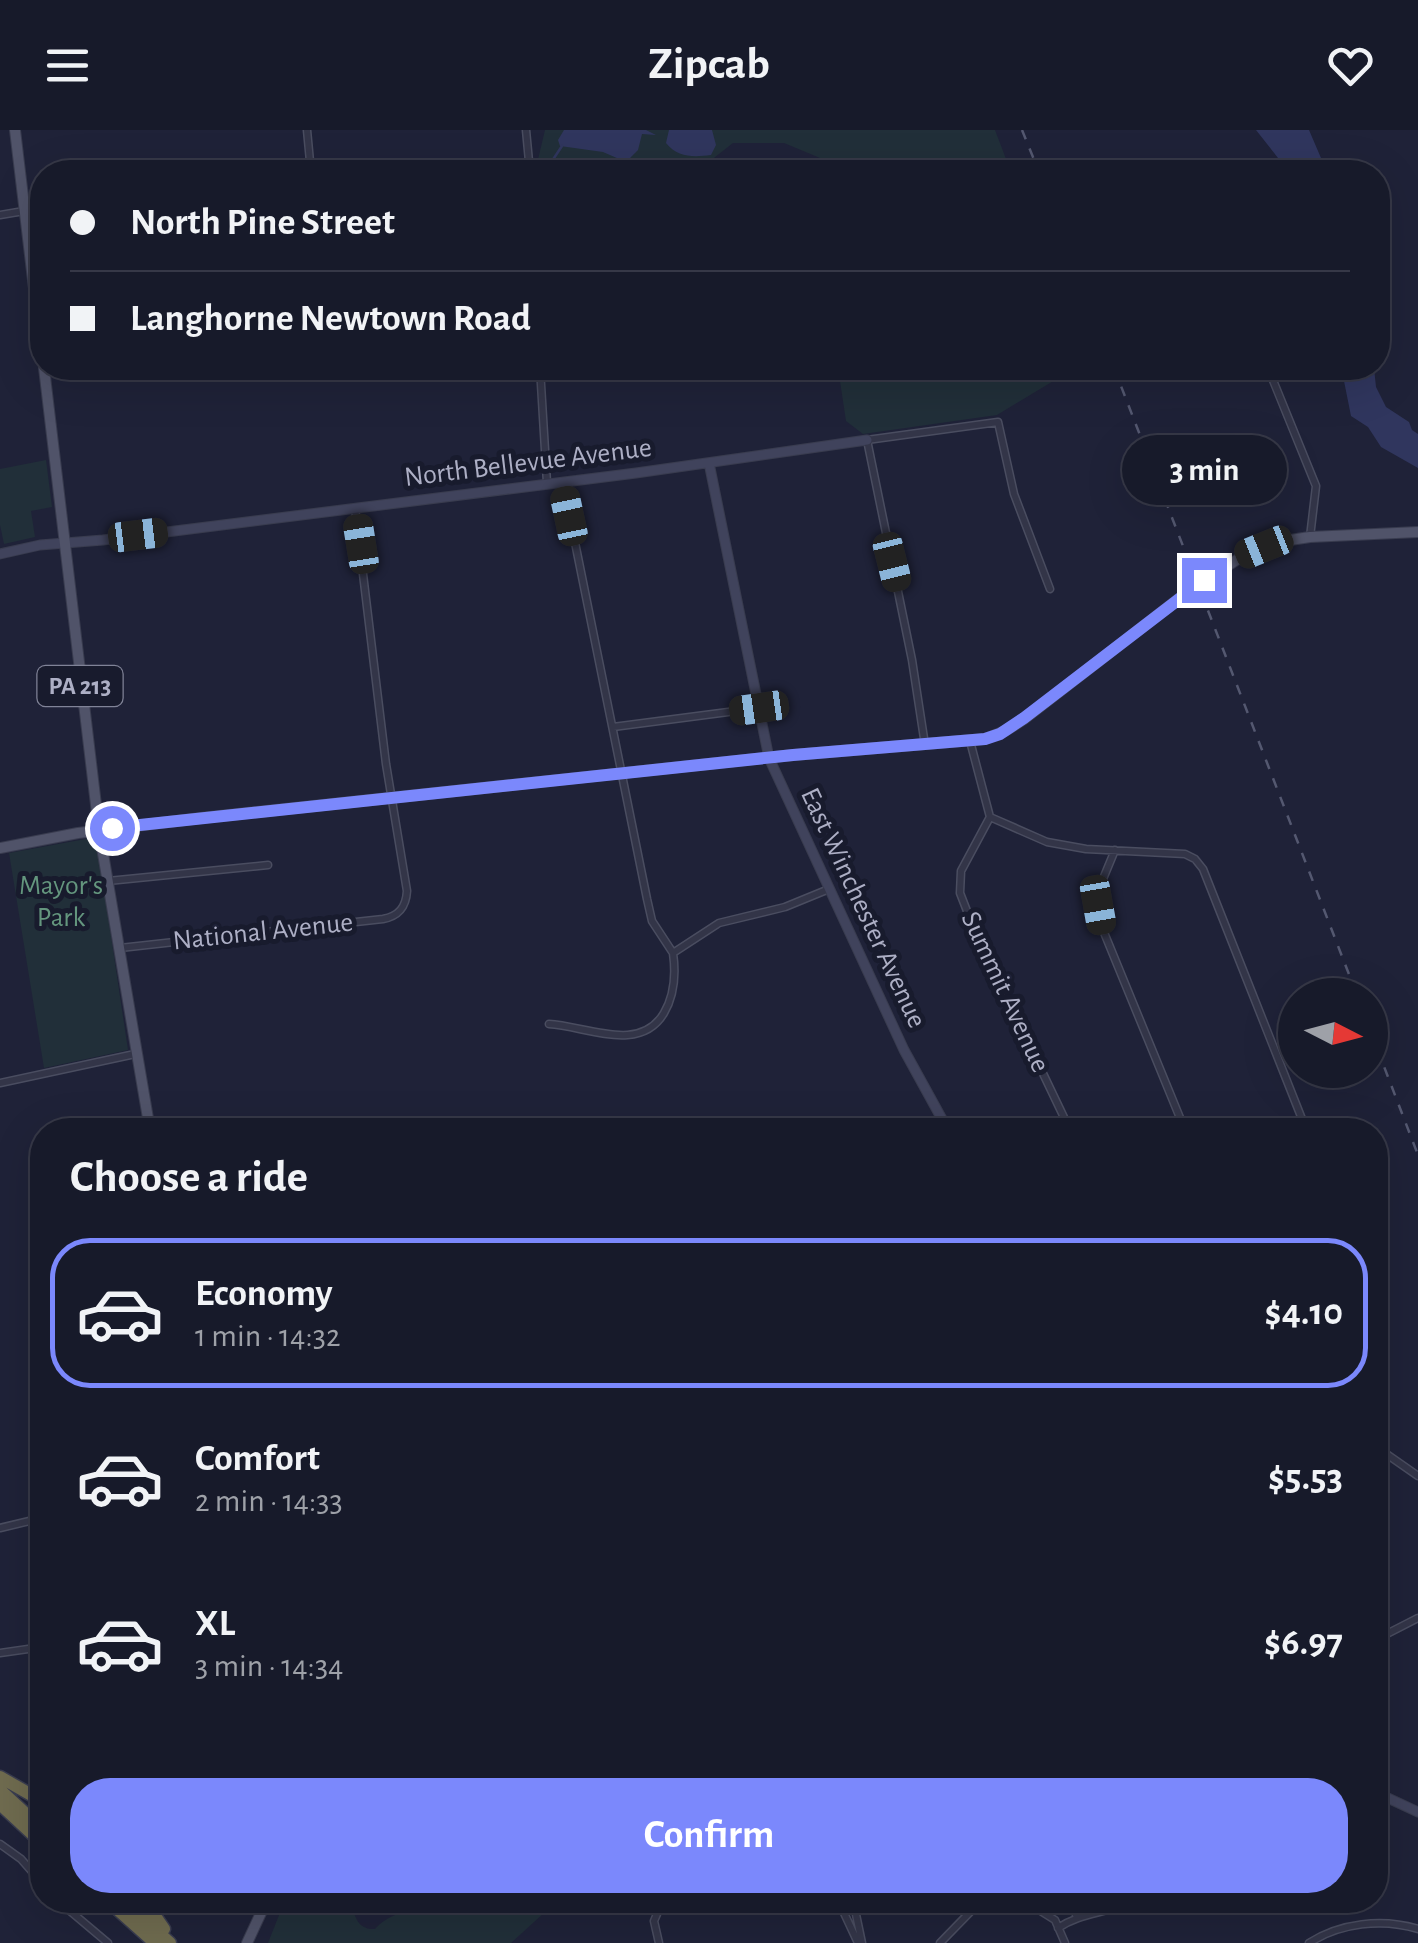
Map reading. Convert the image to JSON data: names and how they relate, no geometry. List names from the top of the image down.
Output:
{
  "streets": {
    "main road": ["PA 213"],
    "street": [
      "North Bellevue Avenue",
      "East Winchester Avenue",
      "National Avenue",
      "Summit Avenue"
    ]
  },
  "crossings": [
    ["North Bellevue Avenue", "PA 213"],
    ["North Bellevue Avenue", "East Winchester Avenue"],
    ["PA 213", "National Avenue"]
  ],
  "parks": ["Mayor's Park"],
  "north": "right",
  "page": {
    "header": "Zipcab",
    "banner": ["North Pine Street", "Langhorne Newtown Road"],
    "bubble": "3 min",
    "heading": "Choose a ride",
    "list": [
      {
        "name": "Economy",
        "note": "1 min · 14:32",
        "value": "$4.10"
      },
      {
        "name": "Comfort",
        "note": "2 min · 14:33",
        "value": "$5.53"
      },
      {
        "name": "XL",
        "note": "3 min · 14:34",
        "value": "$6.97"
      }
    ],
    "buttons": "Confirm"
  }
}
